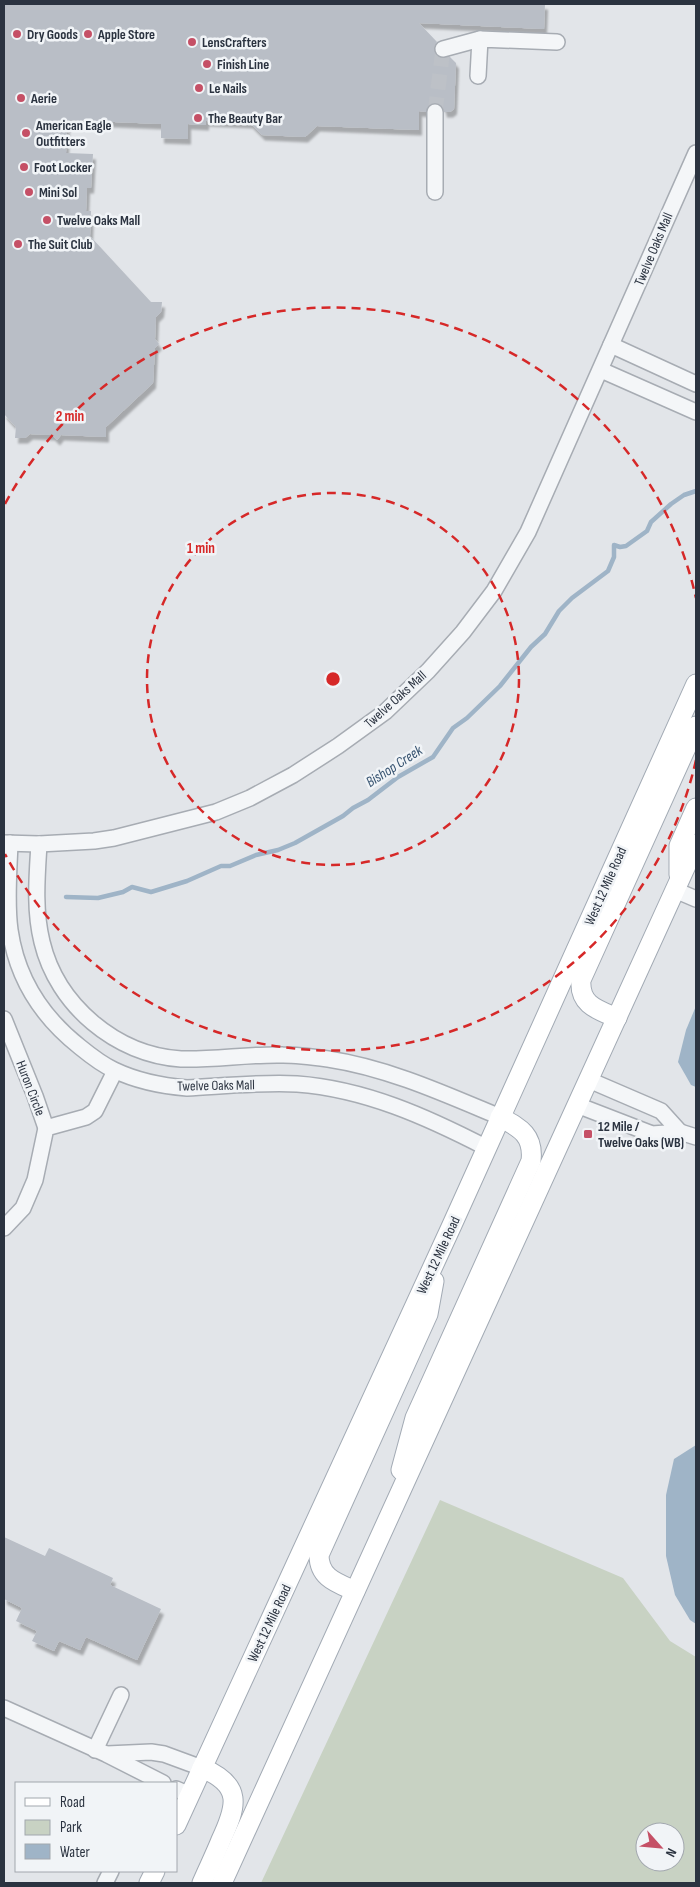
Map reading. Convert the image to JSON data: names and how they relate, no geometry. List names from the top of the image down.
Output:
{
  "streets": {
    "main road": ["West 12 Mile Road"],
    "street": ["Twelve Oaks Mall", "Huron Circle"]
  },
  "crossings": [
    ["Twelve Oaks Mall", "West 12 Mile Road"],
    ["Twelve Oaks Mall", "Huron Circle"]
  ],
  "water": ["Bishop Creek"],
  "places": {
    "other": [
      "Dry Goods",
      "Apple Store",
      "LensCrafters",
      "Finish Line",
      "Le Nails",
      "Aerie",
      "The Beauty Bar",
      "American Eagle Outfitters",
      "Foot Locker",
      "Mini Sol",
      "Twelve Oaks Mall",
      "The Suit Club"
    ],
    "transit": ["12 Mile / Twelve Oaks (WB)"]
  },
  "legend": ["Road", "Park", "Water"],
  "north": "bottom right",
  "rings": ["2 min", "1 min"]
}
